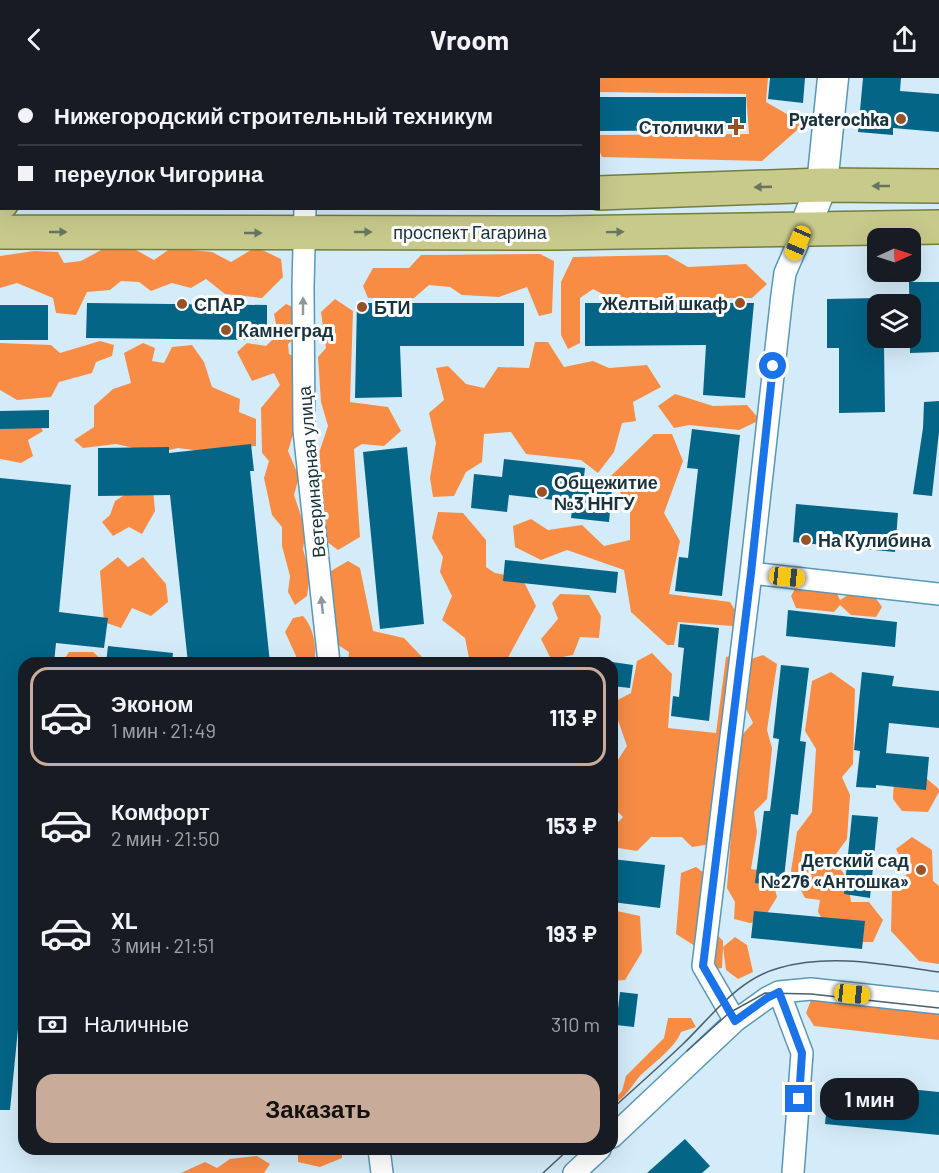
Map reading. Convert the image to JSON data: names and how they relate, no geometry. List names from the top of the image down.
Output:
{
  "streets": {
    "main road": ["проспект Гагарина"],
    "street": ["Ветеринарная улица"]
  },
  "crossings": [
    ["проспект Гагарина", "Ветеринарная улица"]
  ],
  "one_way": ["проспект Гагарина", "Ветеринарная улица"],
  "places": {
    "other": [
      "Pyaterochka",
      "Желтый шкаф",
      "СПАР",
      "БТИ",
      "Камнеград",
      "Общежитие №3 ННГУ",
      "На Кулибина",
      "Детский сад №276 «Антошка»"
    ],
    "health": ["Столички"]
  },
  "north": "right",
  "page": {
    "header": "Vroom",
    "banner": ["Нижегородский строительный техникум", "переулок Чигорина"],
    "list": [
      {
        "name": "Эконом",
        "note": "1 мин · 21:49",
        "value": "113 ₽"
      },
      {
        "name": "Комфорт",
        "note": "2 мин · 21:50",
        "value": "153 ₽"
      },
      {
        "name": "XL",
        "note": "3 мин · 21:51",
        "value": "193 ₽"
      }
    ],
    "pay": ["Наличные", "310 m"],
    "buttons": "Заказать",
    "bubble": "1 мин"
  }
}
